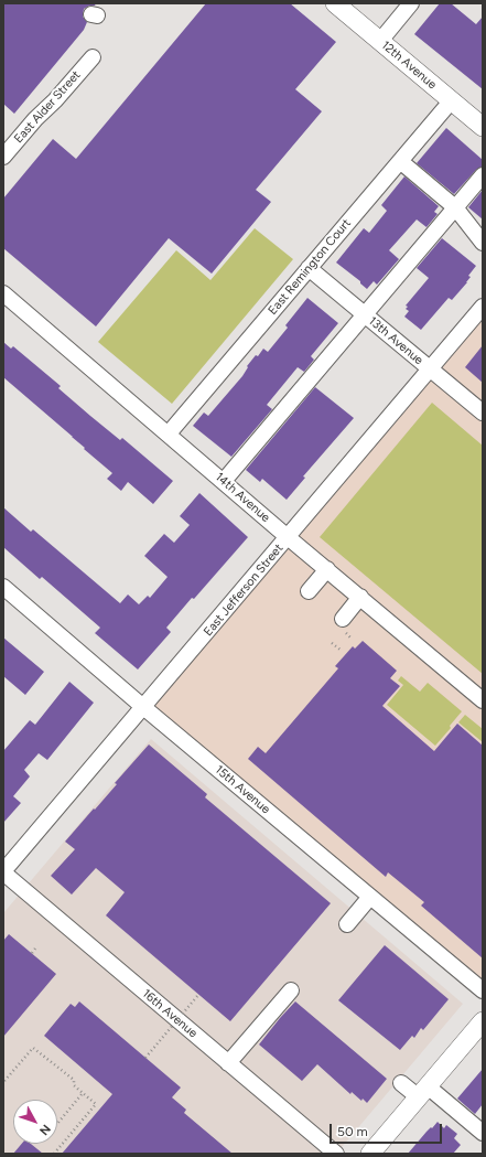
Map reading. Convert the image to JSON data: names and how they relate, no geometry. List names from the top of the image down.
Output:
{
  "streets": {
    "main road": ["12th Avenue"],
    "street": [
      "East Alder Street",
      "East Remington Court",
      "13th Avenue",
      "14th Avenue",
      "East Jefferson Street",
      "15th Avenue",
      "16th Avenue"
    ]
  },
  "crossings": [
    ["12th Avenue", "East Remington Court"],
    ["East Remington Court", "13th Avenue"],
    ["East Remington Court", "14th Avenue"],
    ["13th Avenue", "East Jefferson Street"],
    ["14th Avenue", "East Jefferson Street"],
    ["East Jefferson Street", "15th Avenue"],
    ["East Jefferson Street", "16th Avenue"]
  ],
  "scale_bar": "50 m",
  "north": "bottom right"
}
